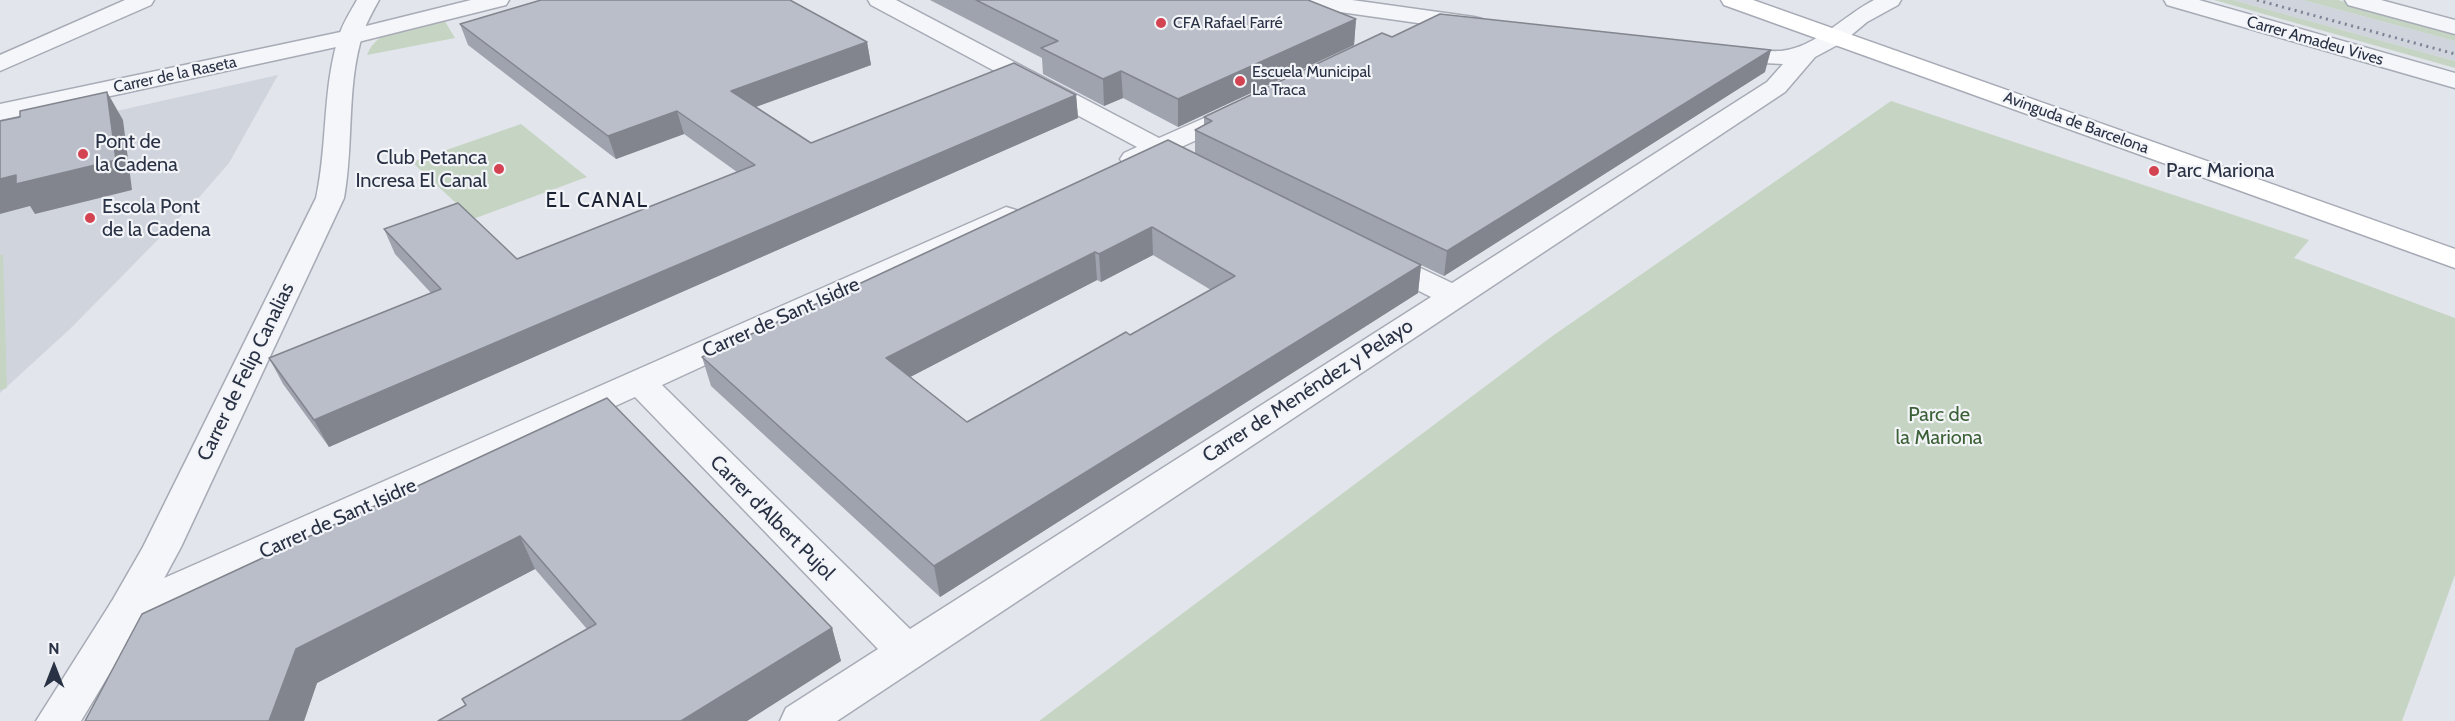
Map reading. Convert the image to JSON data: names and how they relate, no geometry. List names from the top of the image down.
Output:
{
  "streets": {
    "main road": ["Avinguda de Barcelona"],
    "street": [
      "Carrer Amadeu Vives",
      "Carrer de la Raseta",
      "Carrer de Sant Isidre",
      "Carrer de Felip Canalias",
      "Carrer de Menéndez y Pelayo",
      "Carrer d'Albert Pujol"
    ]
  },
  "crossings": [
    ["Carrer de la Raseta", "Carrer de Felip Canalias"],
    ["Avinguda de Barcelona", "Carrer de Menéndez y Pelayo"],
    ["Carrer de Sant Isidre", "Carrer de Felip Canalias"],
    ["Carrer de Sant Isidre", "Carrer d'Albert Pujol"],
    ["Carrer de Menéndez y Pelayo", "Carrer d'Albert Pujol"]
  ],
  "districts": ["EL CANAL"],
  "parks": ["Parc de la Mariona"],
  "places": [
    "CFA Rafael Farré",
    "Escuela Municipal La Traca",
    "Pont de la Cadena",
    "Club Petanca Incresa El Canal",
    "Parc Mariona",
    "Escola Pont de la Cadena"
  ],
  "north": "top"
}
